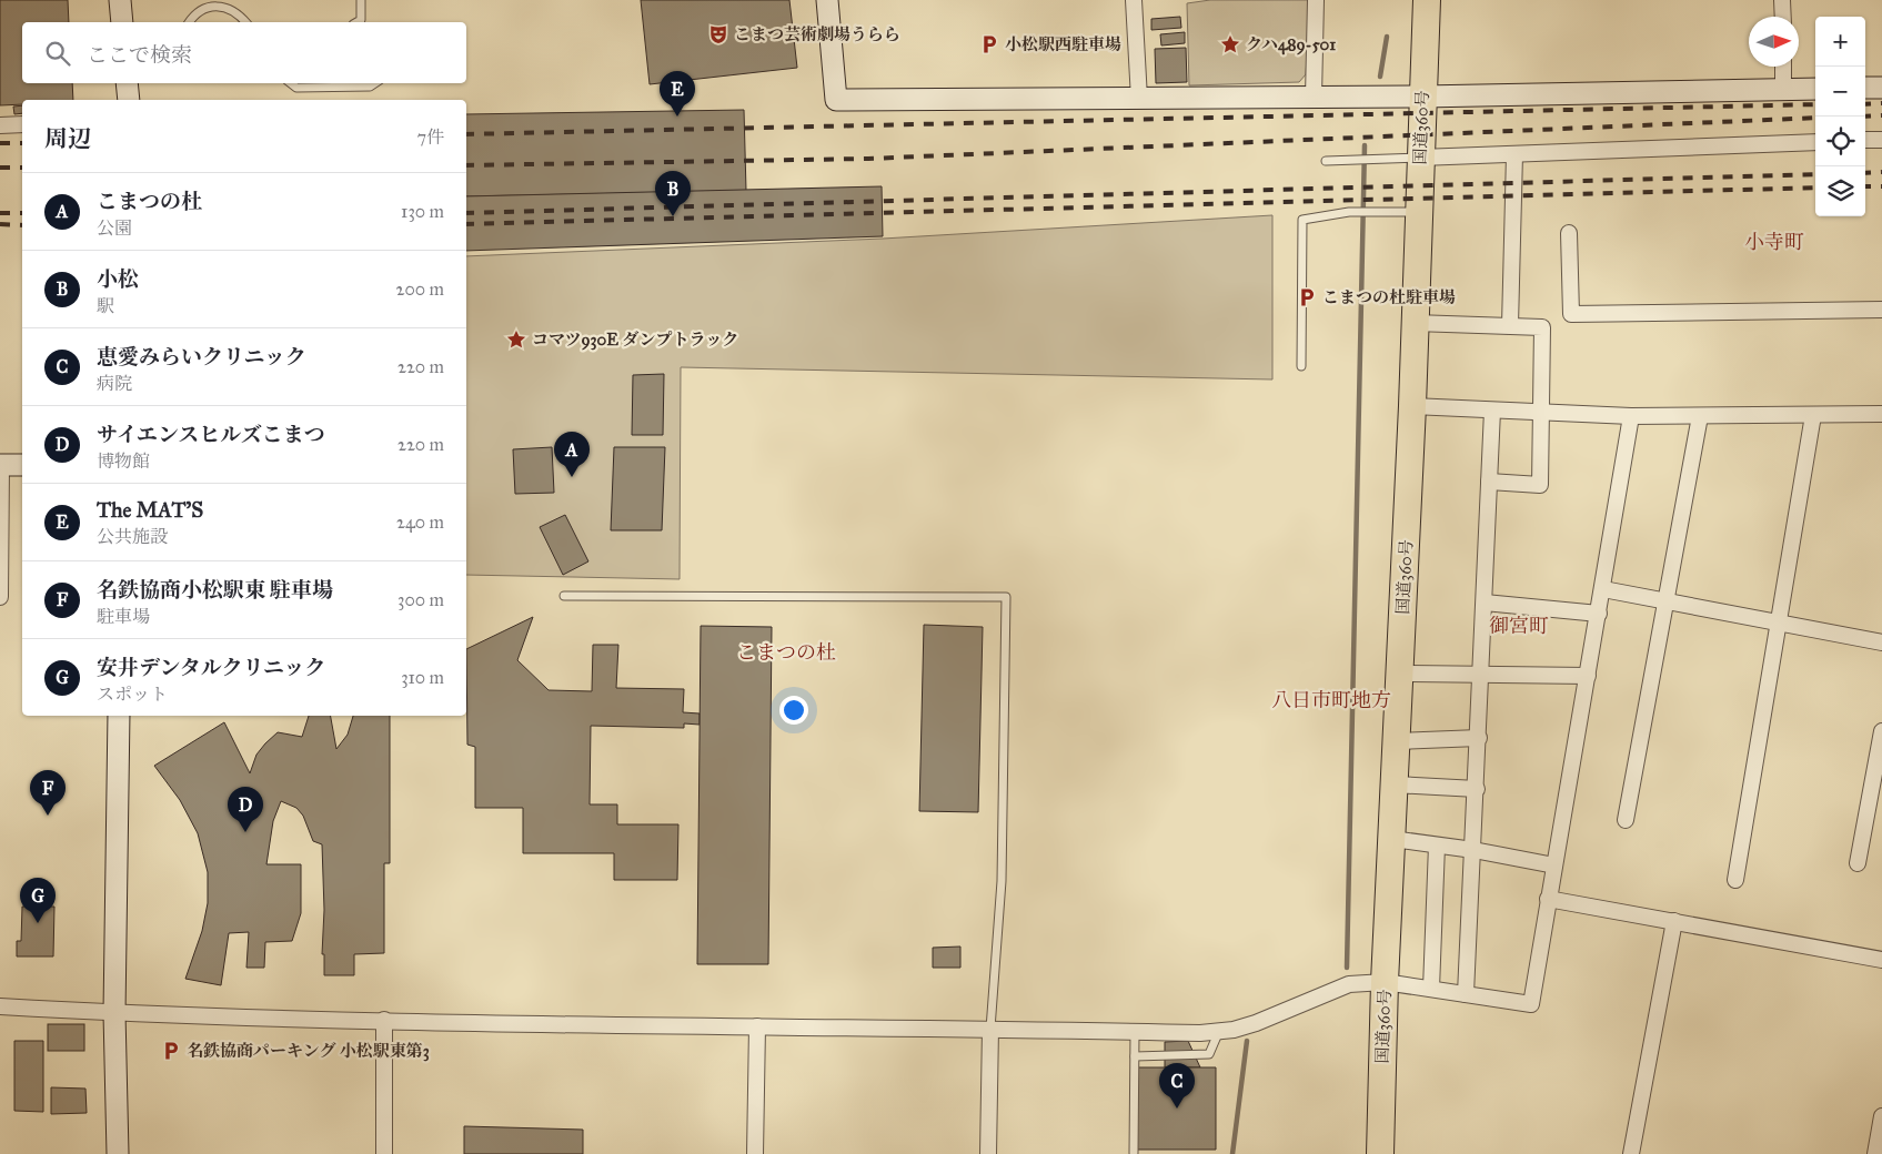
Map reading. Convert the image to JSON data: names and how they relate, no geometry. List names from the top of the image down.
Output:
{
  "streets": {
    "highway": ["国道360号"]
  },
  "districts": [
    "小寺町",
    "御宮町",
    "こまつの杜",
    "八日市町地方"
  ],
  "places": {
    "theatre": ["こまつ芸術劇場うらら"],
    "parking": ["小松駅西駐車場", "こまつの杜駐車場", "名鉄協商パーキング 小松駅東第3"],
    "place": ["クハ489-501", "コマツ930E ダンプトラック"]
  },
  "north": "right",
  "page": {
    "map_buttons": ["+", "−"],
    "search": "ここで検索",
    "pins": [
      "E",
      "B",
      "A",
      "F",
      "D",
      "G",
      "C"
    ],
    "heading": ["周辺", "7件"],
    "list": [
      {
        "mark": "A",
        "name": "こまつの杜",
        "note": "公園",
        "value": "130 m"
      },
      {
        "mark": "B",
        "name": "小松",
        "note": "駅",
        "value": "200 m"
      },
      {
        "mark": "C",
        "name": "恵愛みらいクリニック",
        "note": "病院",
        "value": "220 m"
      },
      {
        "mark": "D",
        "name": "サイエンスヒルズこまつ",
        "note": "博物館",
        "value": "220 m"
      },
      {
        "mark": "E",
        "name": "The MAT'S",
        "note": "公共施設",
        "value": "240 m"
      },
      {
        "mark": "F",
        "name": "名鉄協商小松駅東 駐車場",
        "note": "駐車場",
        "value": "300 m"
      },
      {
        "mark": "G",
        "name": "安井デンタルクリニック",
        "note": "スポット",
        "value": "310 m"
      }
    ]
  }
}
